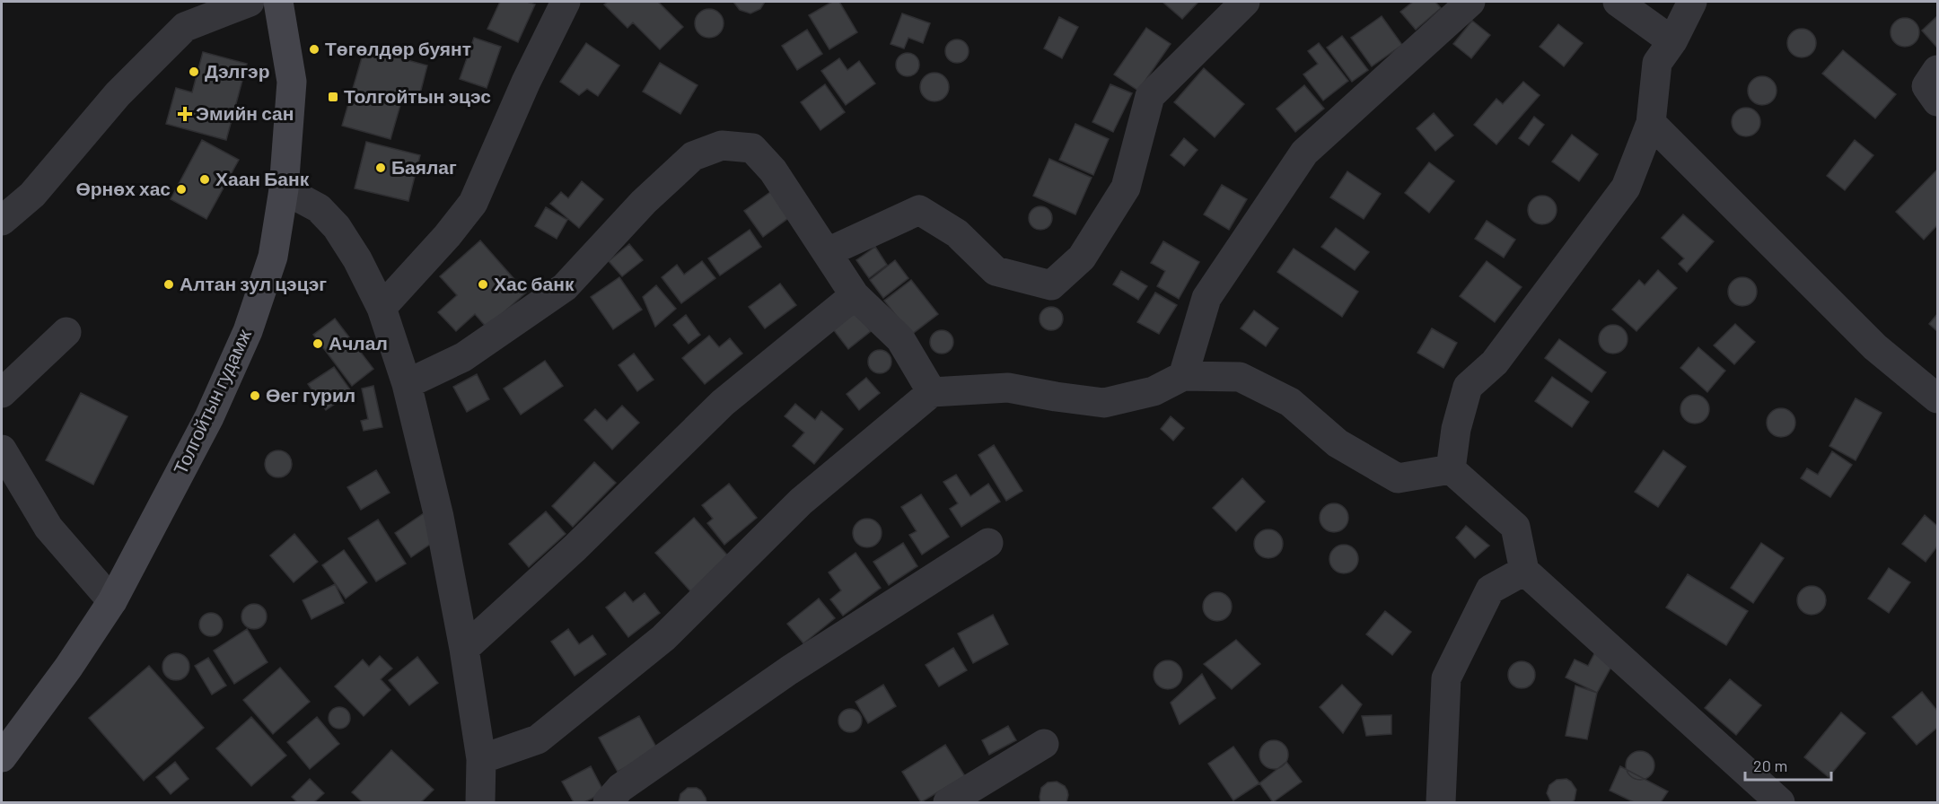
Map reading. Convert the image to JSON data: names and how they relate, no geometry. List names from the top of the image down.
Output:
{
  "streets": {
    "main road": ["Толгойтын гудамж"]
  },
  "places": {
    "other": [
      "Төгөлдөр буянт",
      "Дэлгэр",
      "Баялаг",
      "Хаан Банк",
      "Өрнөх хас",
      "Алтан зул цэцэг",
      "Хас банк",
      "Ачлал",
      "Өег гурил"
    ],
    "transit": ["Толгойтын эцэс"],
    "health": ["Эмийн сан"]
  },
  "scale_bar": "20 m"
}
